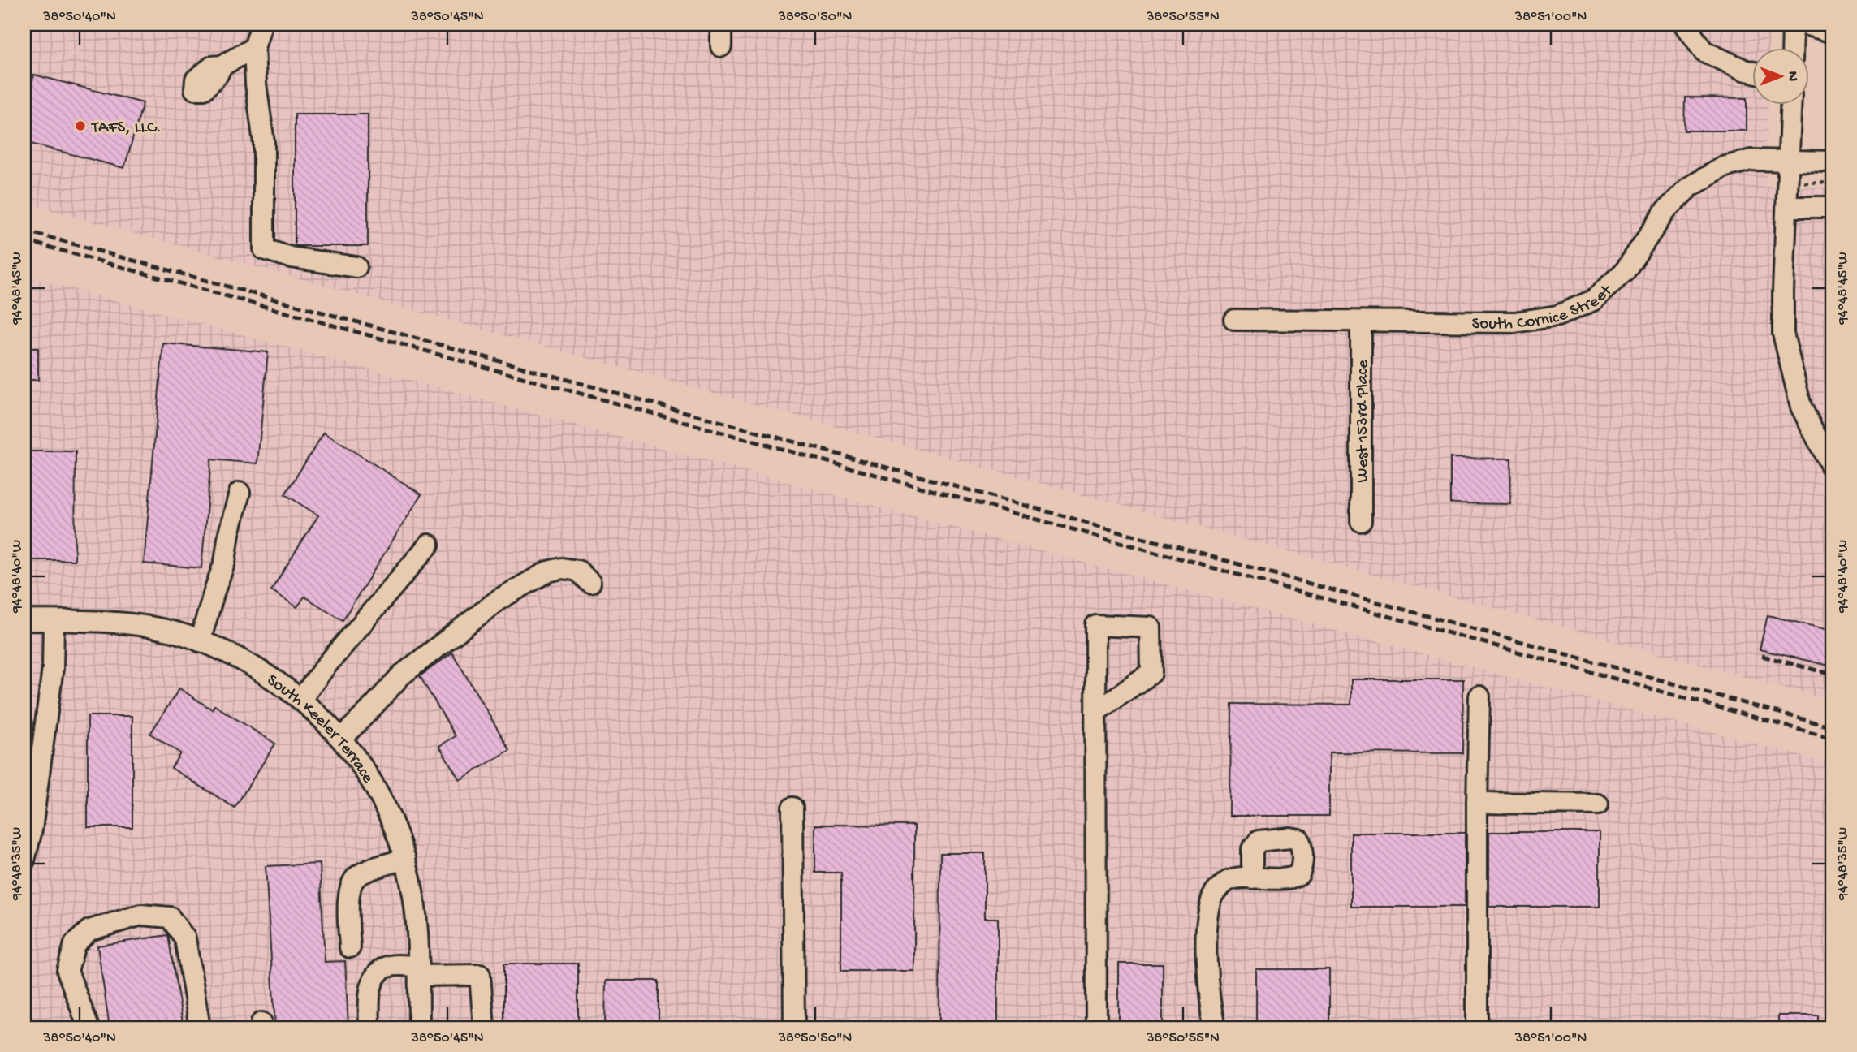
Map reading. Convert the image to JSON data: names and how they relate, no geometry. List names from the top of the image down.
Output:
{
  "streets": {
    "street": ["South Cornice Street", "West 153rd Place", "South Keeler Terrace"]
  },
  "crossings": [
    ["South Cornice Street", "West 153rd Place"]
  ],
  "places": ["TAFS, LLC."],
  "north": "right",
  "coordinates": [
    "38°50'40\"N",
    "38°50'45\"N",
    "38°50'50\"N",
    "38°50'55\"N",
    "38°51'00\"N",
    "94°48'45\"W",
    "94°48'40\"W",
    "94°48'35\"W"
  ]
}
